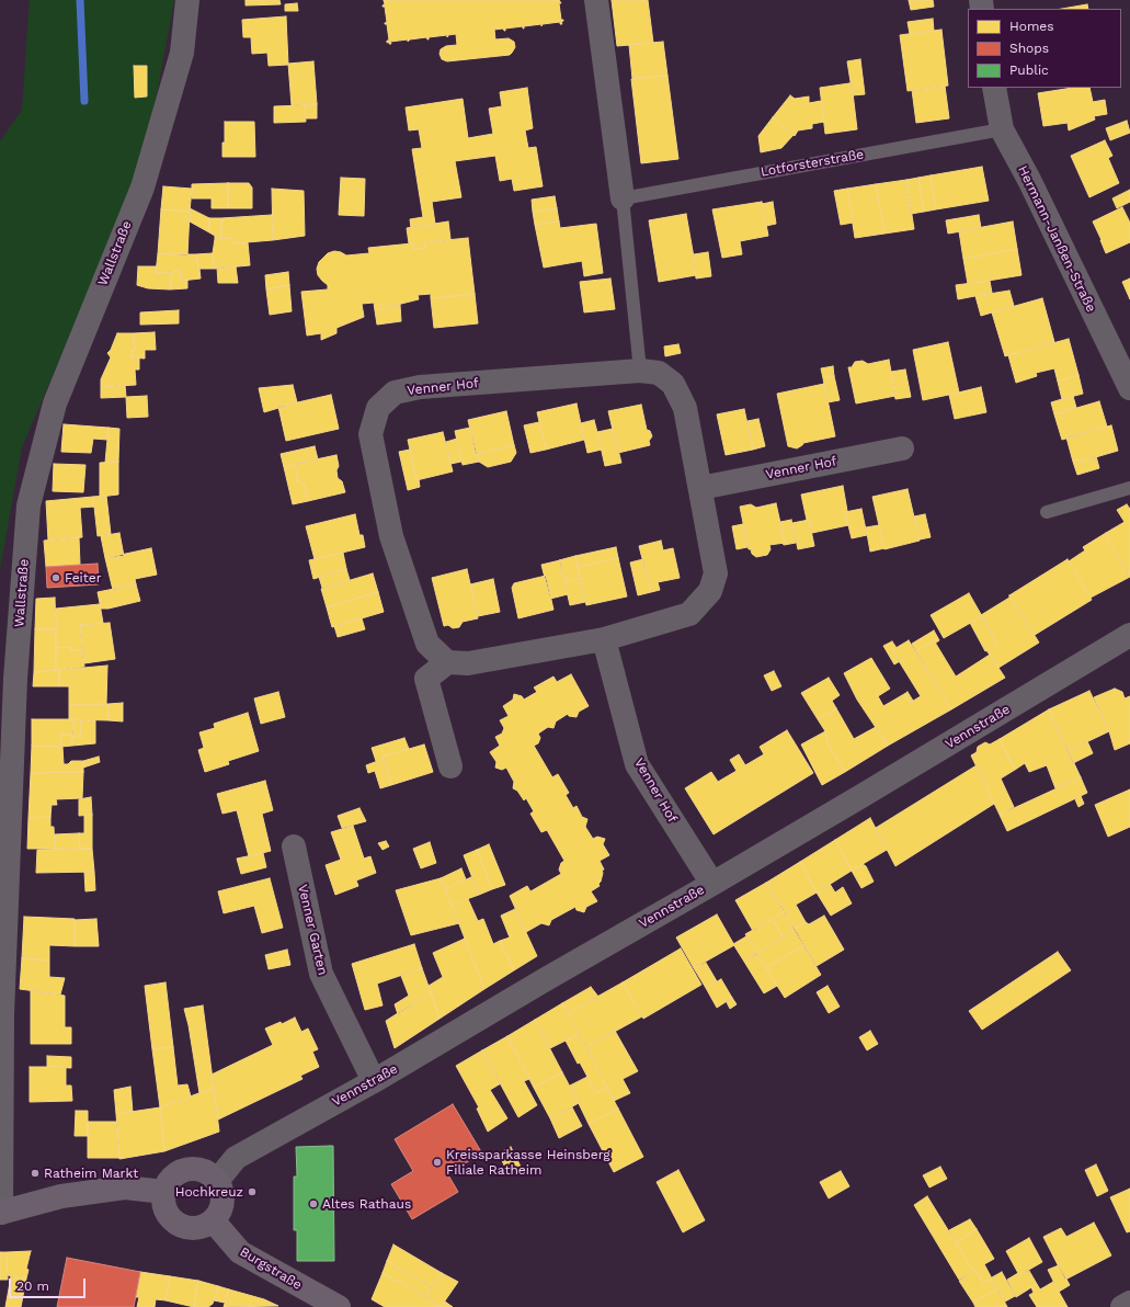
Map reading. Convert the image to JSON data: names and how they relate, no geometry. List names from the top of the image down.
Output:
{
  "streets": {
    "street": [
      "Hermann-Janßen-Straße",
      "Wallstraße",
      "Venner Hof",
      "Vennstraße",
      "Venner Garten",
      "Burgstraße"
    ],
    "lane": ["Lotforsterstraße"]
  },
  "crossings": [
    ["Lotforsterstraße", "Hermann-Janßen-Straße"],
    ["Venner Hof", "Vennstraße"],
    ["Vennstraße", "Venner Garten"],
    ["Vennstraße", "Burgstraße"]
  ],
  "places": [
    "Feiter",
    "Kreissparkasse Heinsberg Filiale Ratheim",
    "Ratheim Markt",
    "Hochkreuz",
    "Altes Rathaus"
  ],
  "legend": ["Homes", "Shops", "Public"],
  "scale_bar": "20 m"
}
